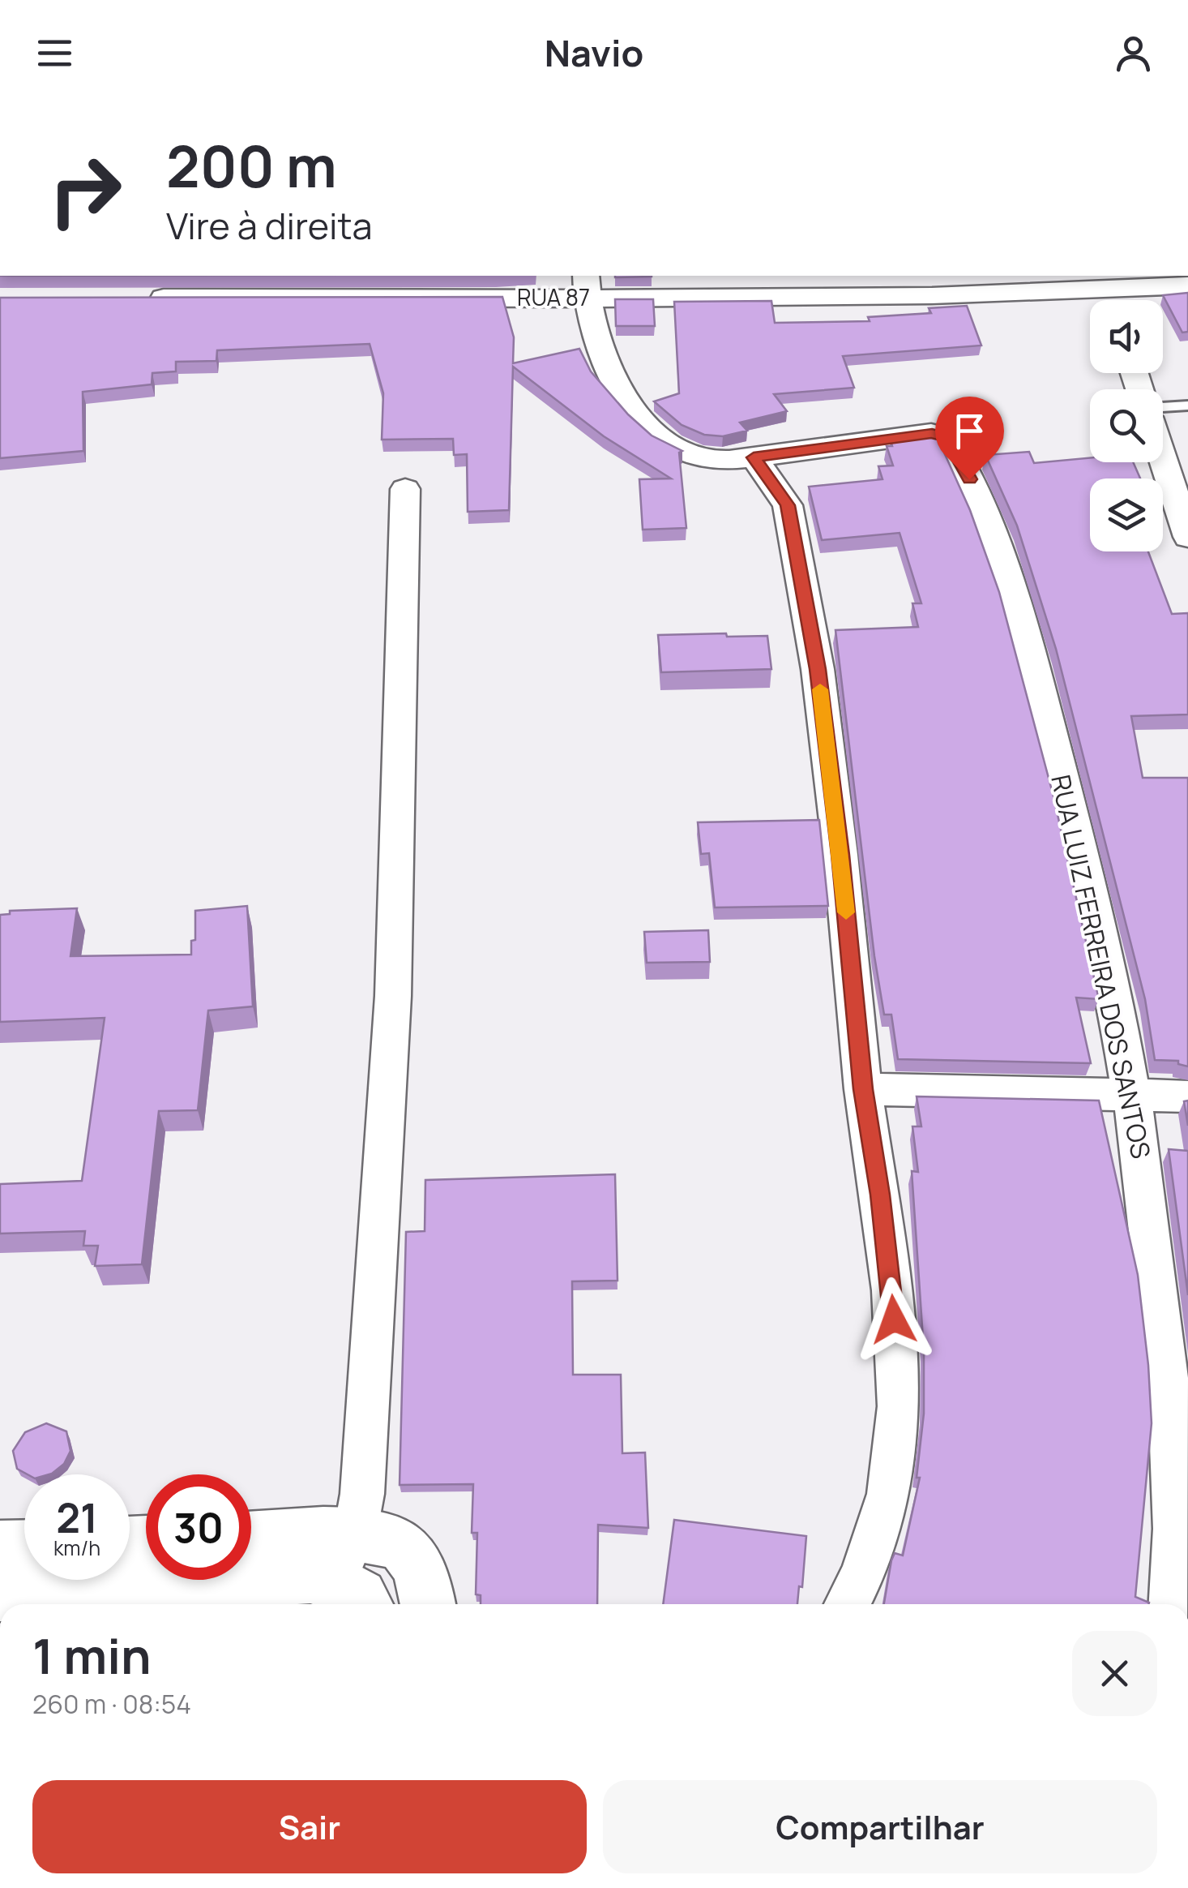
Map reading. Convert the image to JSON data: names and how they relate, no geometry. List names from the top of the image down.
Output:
{
  "streets": {
    "street": ["RUA 87", "RUA LUIZ FERREIRA DOS SANTOS"]
  },
  "page": {
    "header": "Navio",
    "turn": ["200 m", "Vire à direita"],
    "speed": "21 km/h",
    "limit": "30",
    "heading": ["1 min", "260 m · 08:54"],
    "buttons": ["Sair", "Compartilhar"]
  }
}
